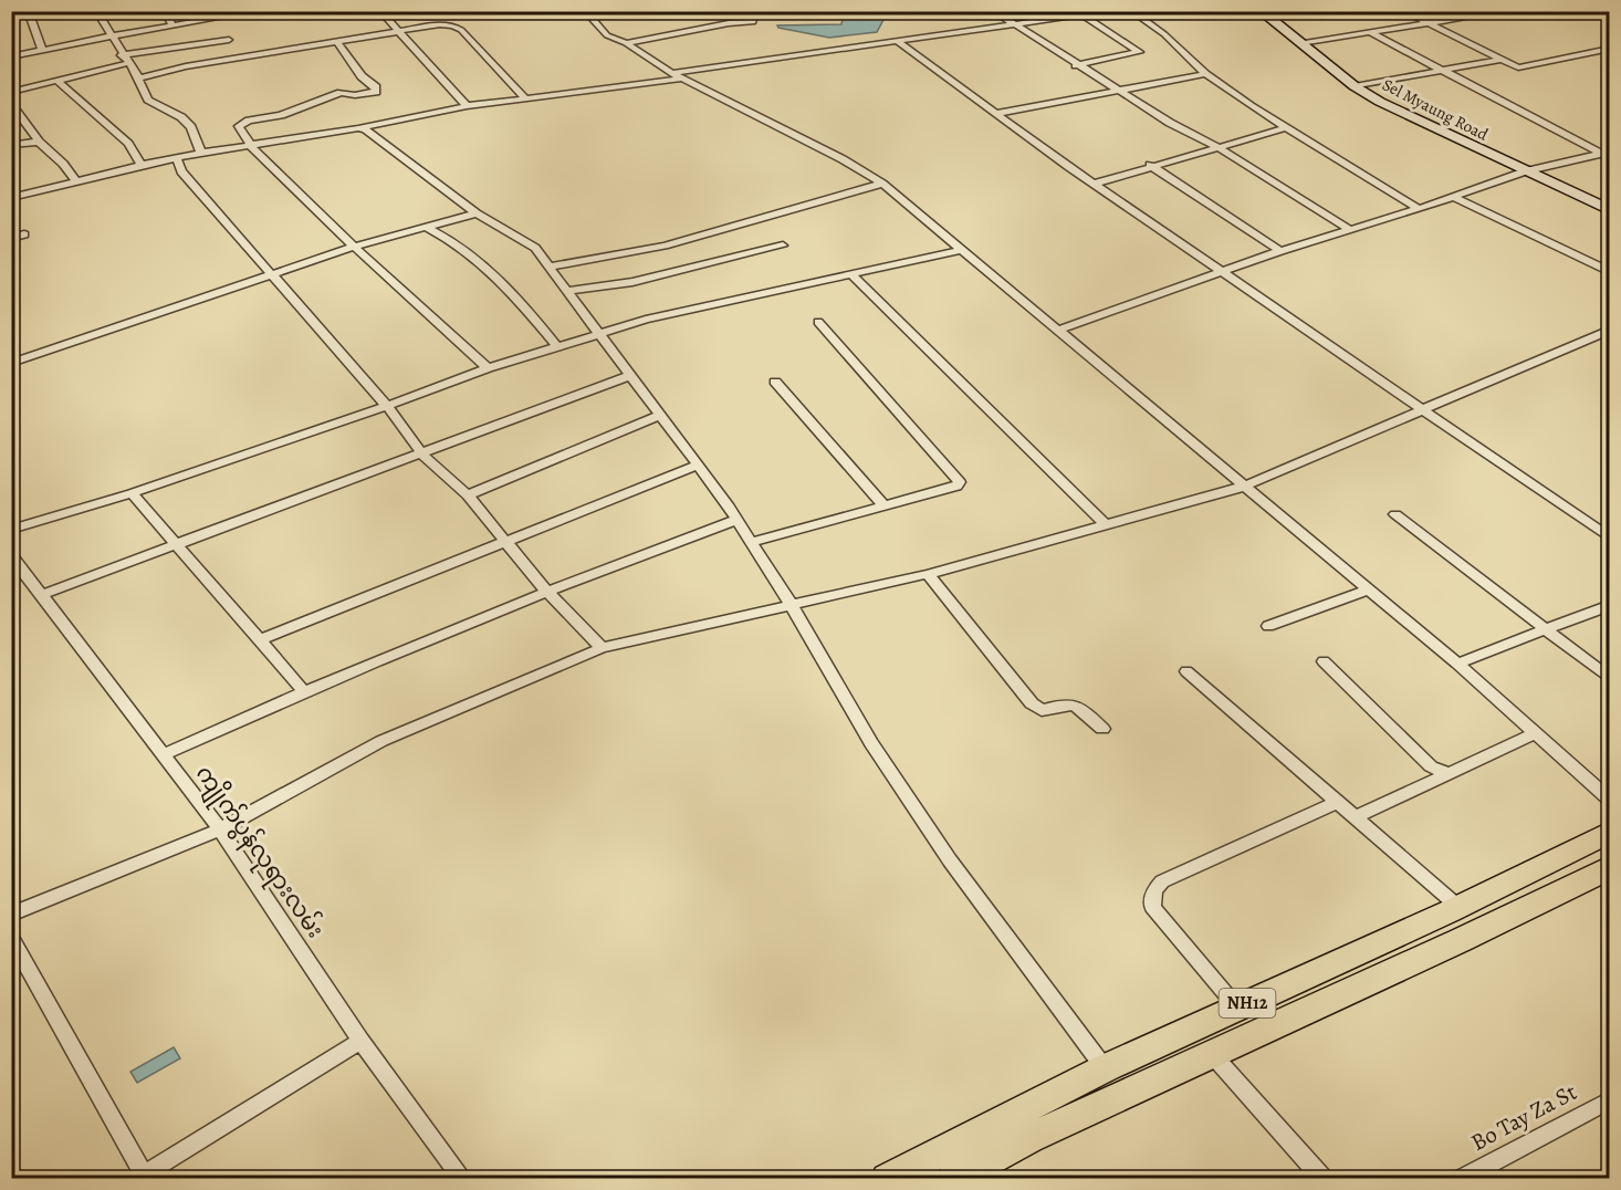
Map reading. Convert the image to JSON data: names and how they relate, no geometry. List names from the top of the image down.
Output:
{
  "streets": {
    "highway": ["NH12"],
    "main road": ["Sel Myaung Road"],
    "street": ["ကျိုက်ပွန်လုရားလမ်း", "Bo Tay Za St"]
  }
}
